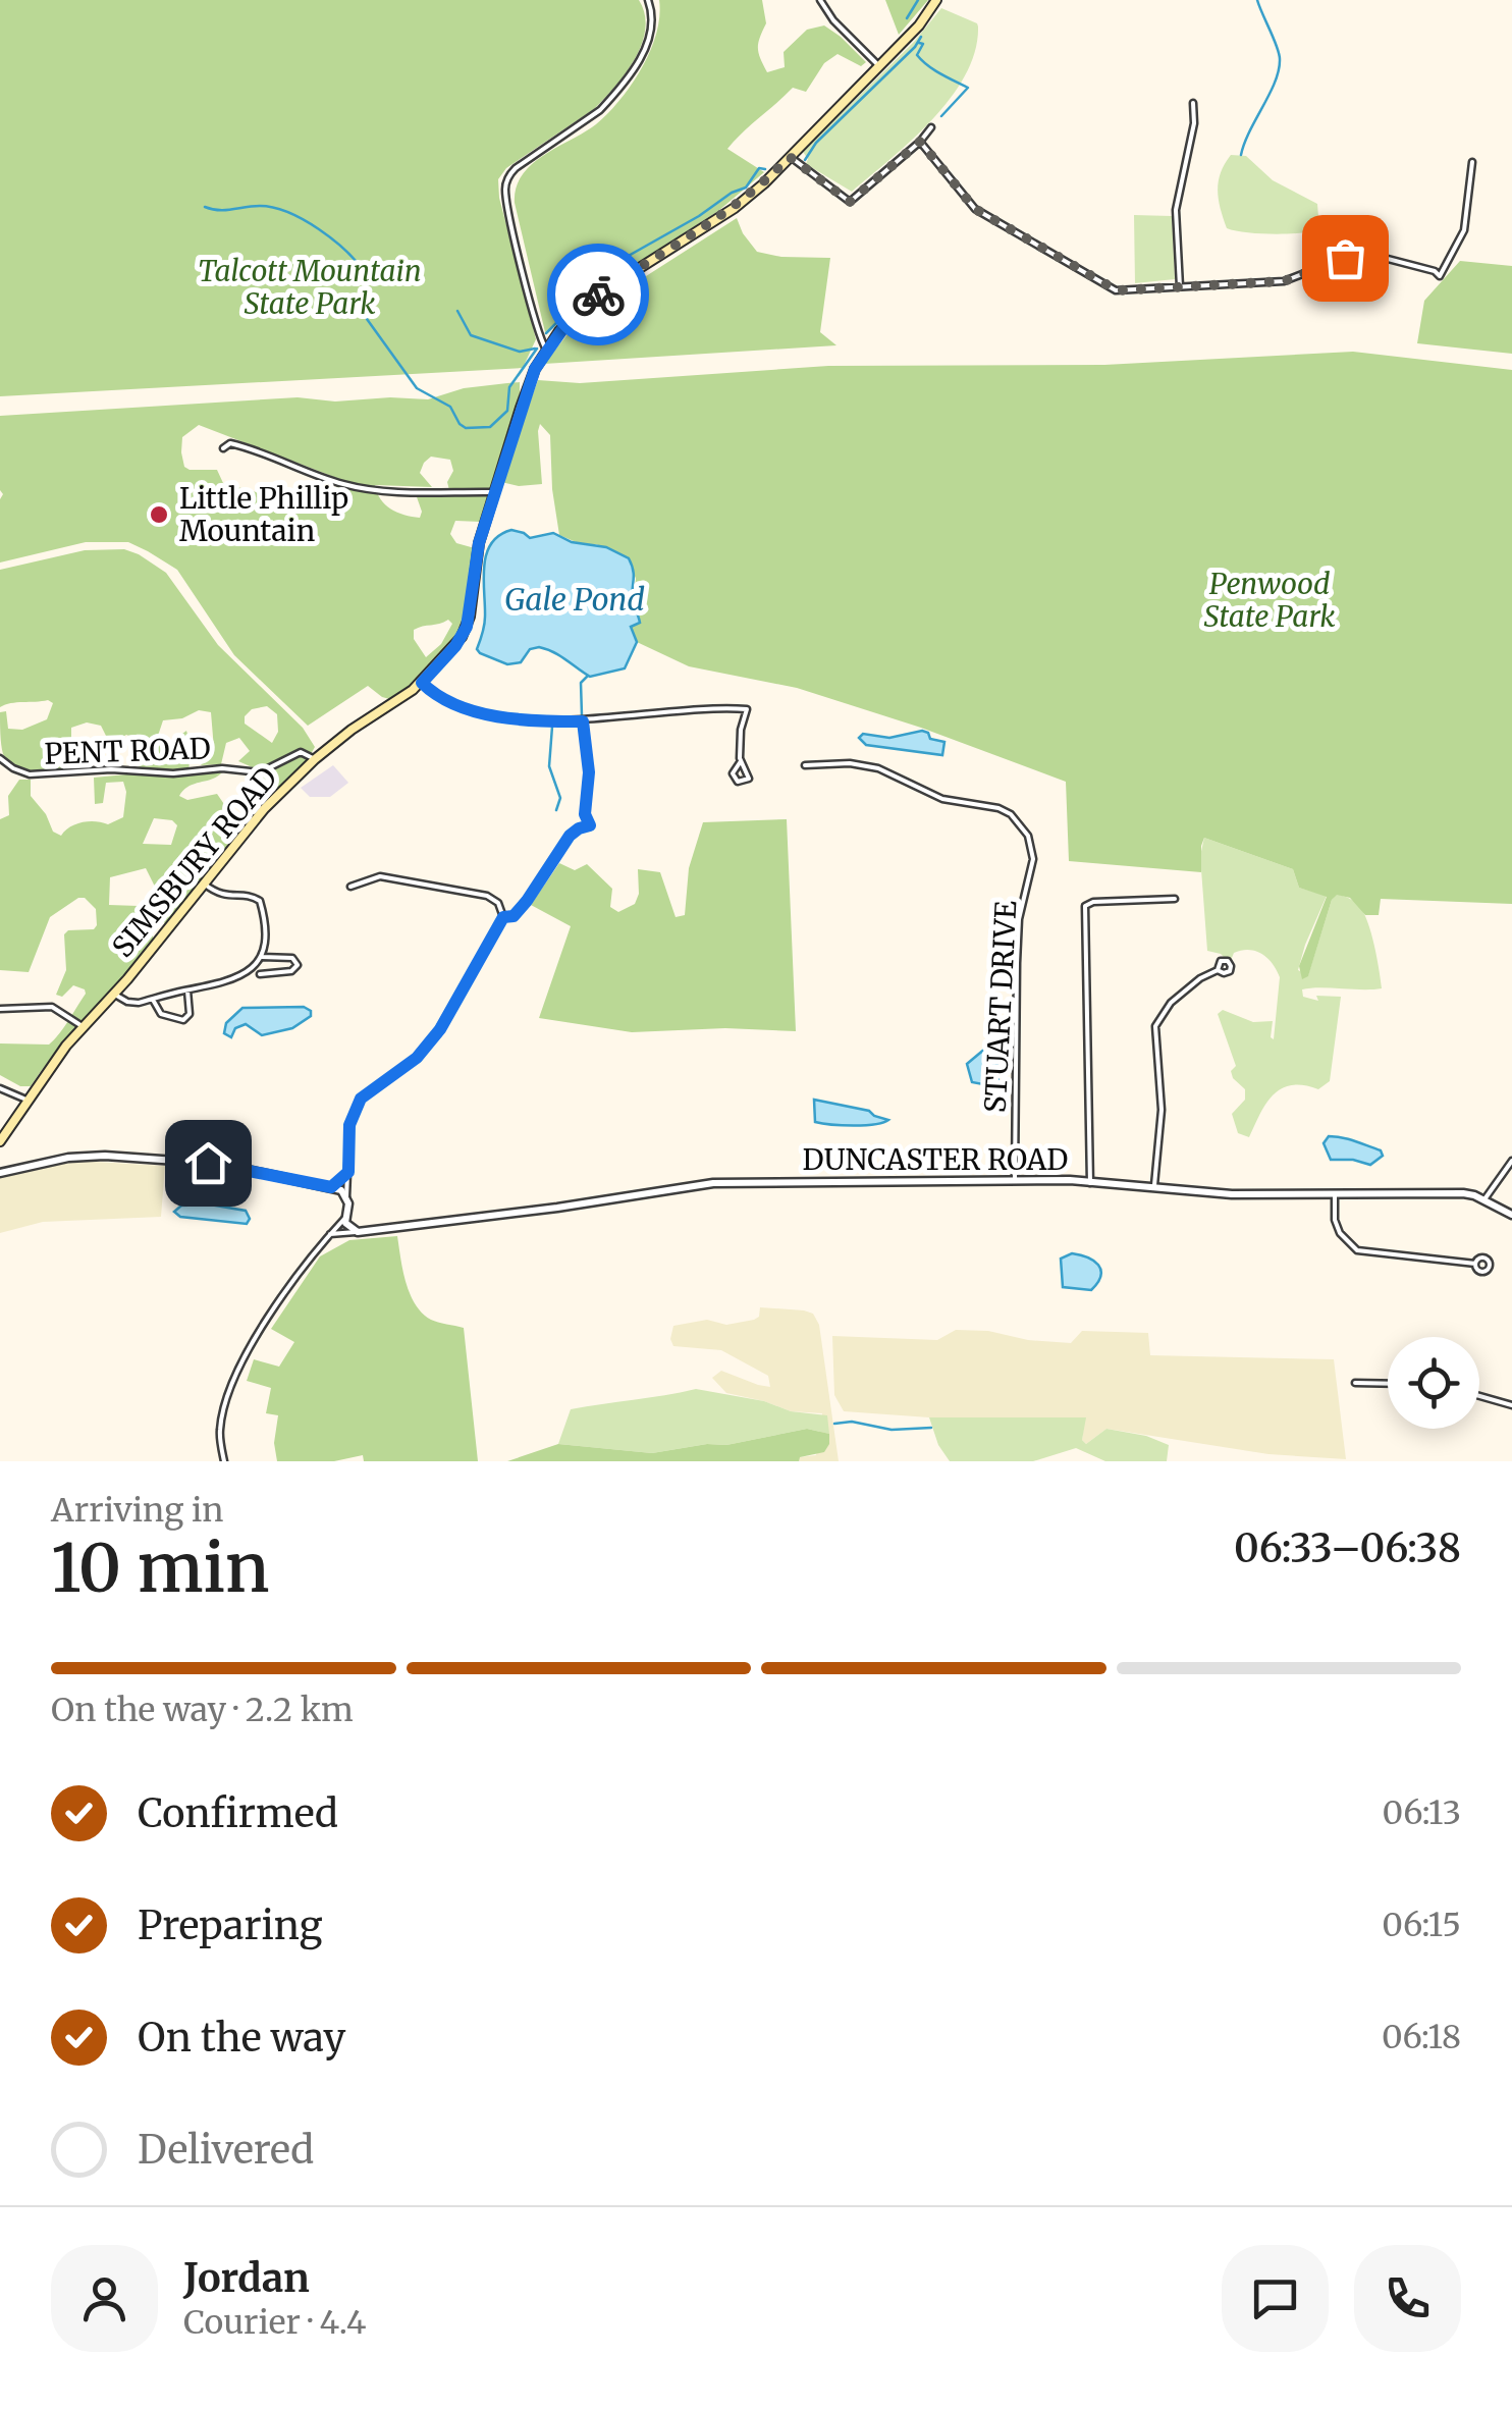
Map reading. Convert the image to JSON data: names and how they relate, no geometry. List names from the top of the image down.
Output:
{
  "streets": {
    "main road": ["SIMSBURY ROAD"],
    "street": ["PENT ROAD", "STUART DRIVE", "DUNCASTER ROAD"]
  },
  "crossings": [
    ["PENT ROAD", "SIMSBURY ROAD"],
    ["STUART DRIVE", "DUNCASTER ROAD"]
  ],
  "water": ["Gale Pond"],
  "parks": ["Talcott Mountain State Park", "Penwood State Park"],
  "places": ["Little Phillip Mountain"],
  "page": {
    "heading": ["10 min", "Arriving in", "06:33–06:38"],
    "panel": ["Jordan", "Courier · 4.4"],
    "bar": "On the way · 2.2 km",
    "list": [
      ["Confirmed", "06:13"],
      ["Preparing", "06:15"],
      ["On the way", "06:18"],
      "Delivered"
    ]
  }
}
